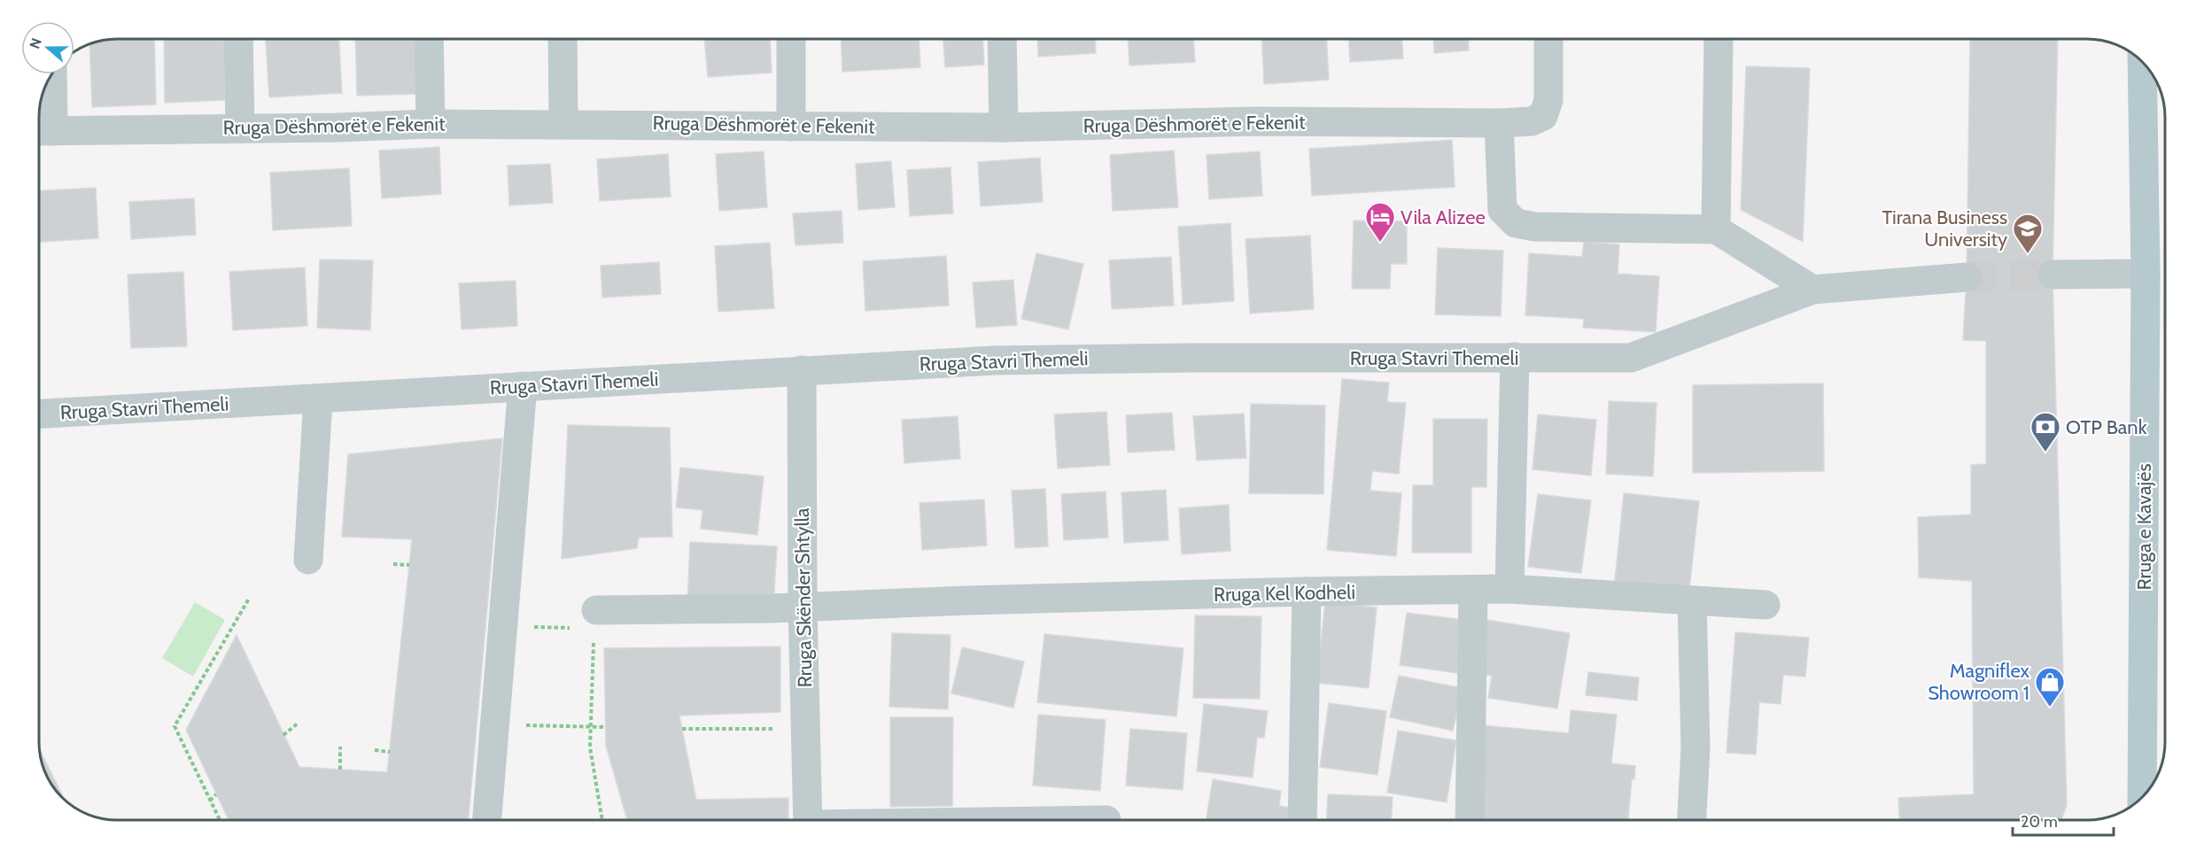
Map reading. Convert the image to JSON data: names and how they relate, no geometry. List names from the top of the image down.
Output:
{
  "streets": {
    "main road": ["Rruga e Kavajës"],
    "street": [
      "Rruga Dëshmorët e Fekenit",
      "Rruga Stavri Themeli",
      "Rruga Kel Kodheli",
      "Rruga Skënder Shtylla"
    ]
  },
  "crossings": [
    ["Rruga Stavri Themeli", "Rruga Skënder Shtylla"],
    ["Rruga Kel Kodheli", "Rruga Skënder Shtylla"]
  ],
  "places": {
    "hotel": ["Vila Alizee"],
    "school or university": ["Tirana Business University"],
    "bank": ["OTP Bank"],
    "shop": ["Magniflex Showroom 1"]
  },
  "scale_bar": "20 m",
  "north": "left"
}
